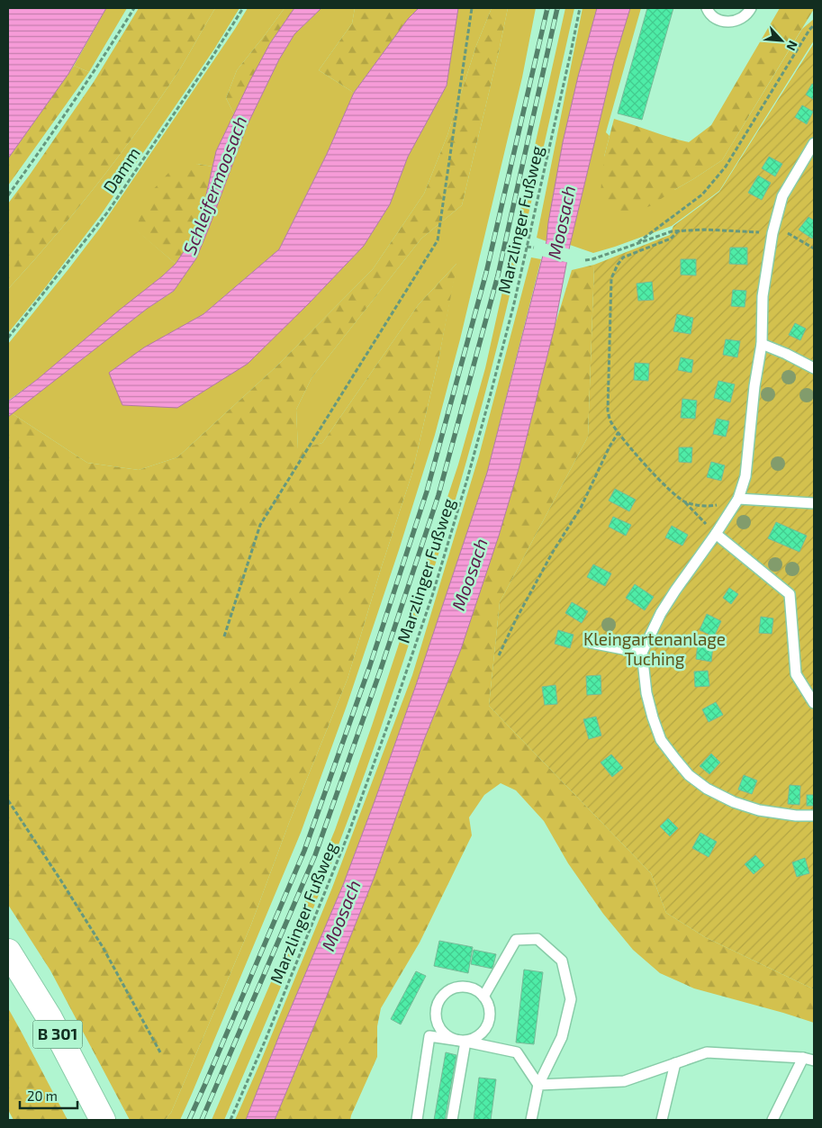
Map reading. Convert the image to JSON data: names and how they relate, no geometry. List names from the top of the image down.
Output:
{
  "streets": {
    "main road": ["B 301"],
    "path": ["Damm", "Marzlinger Fußweg"]
  },
  "water": ["Schleifermoosach", "Moosach"],
  "parks": ["Kleingartenanlage Tuching"],
  "scale_bar": "20 m",
  "north": "bottom right"
}
